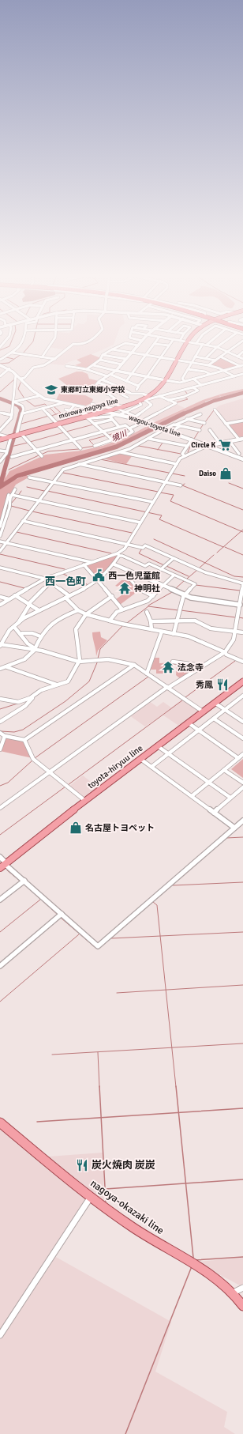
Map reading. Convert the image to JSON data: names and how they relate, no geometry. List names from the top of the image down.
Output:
{
  "streets": {
    "main road": [
      "morowa-nagoya line",
      "wagou-toyota line",
      "toyota-hiryuu line",
      "nagoya-okazaki line"
    ]
  },
  "crossings": [
    ["morowa-nagoya line", "wagou-toyota line"]
  ],
  "districts": ["西一色町"],
  "water": ["境川"],
  "places": {
    "school or university": ["東郷町立東郷小学校"],
    "supermarket": ["Circle K"],
    "shop": ["Daiso", "名古屋トヨペット"],
    "public building": ["西一色児童館"],
    "temple": ["神明社", "法念寺"],
    "restaurant": ["秀鳳", "炭火焼肉 炭炭"]
  }
}
